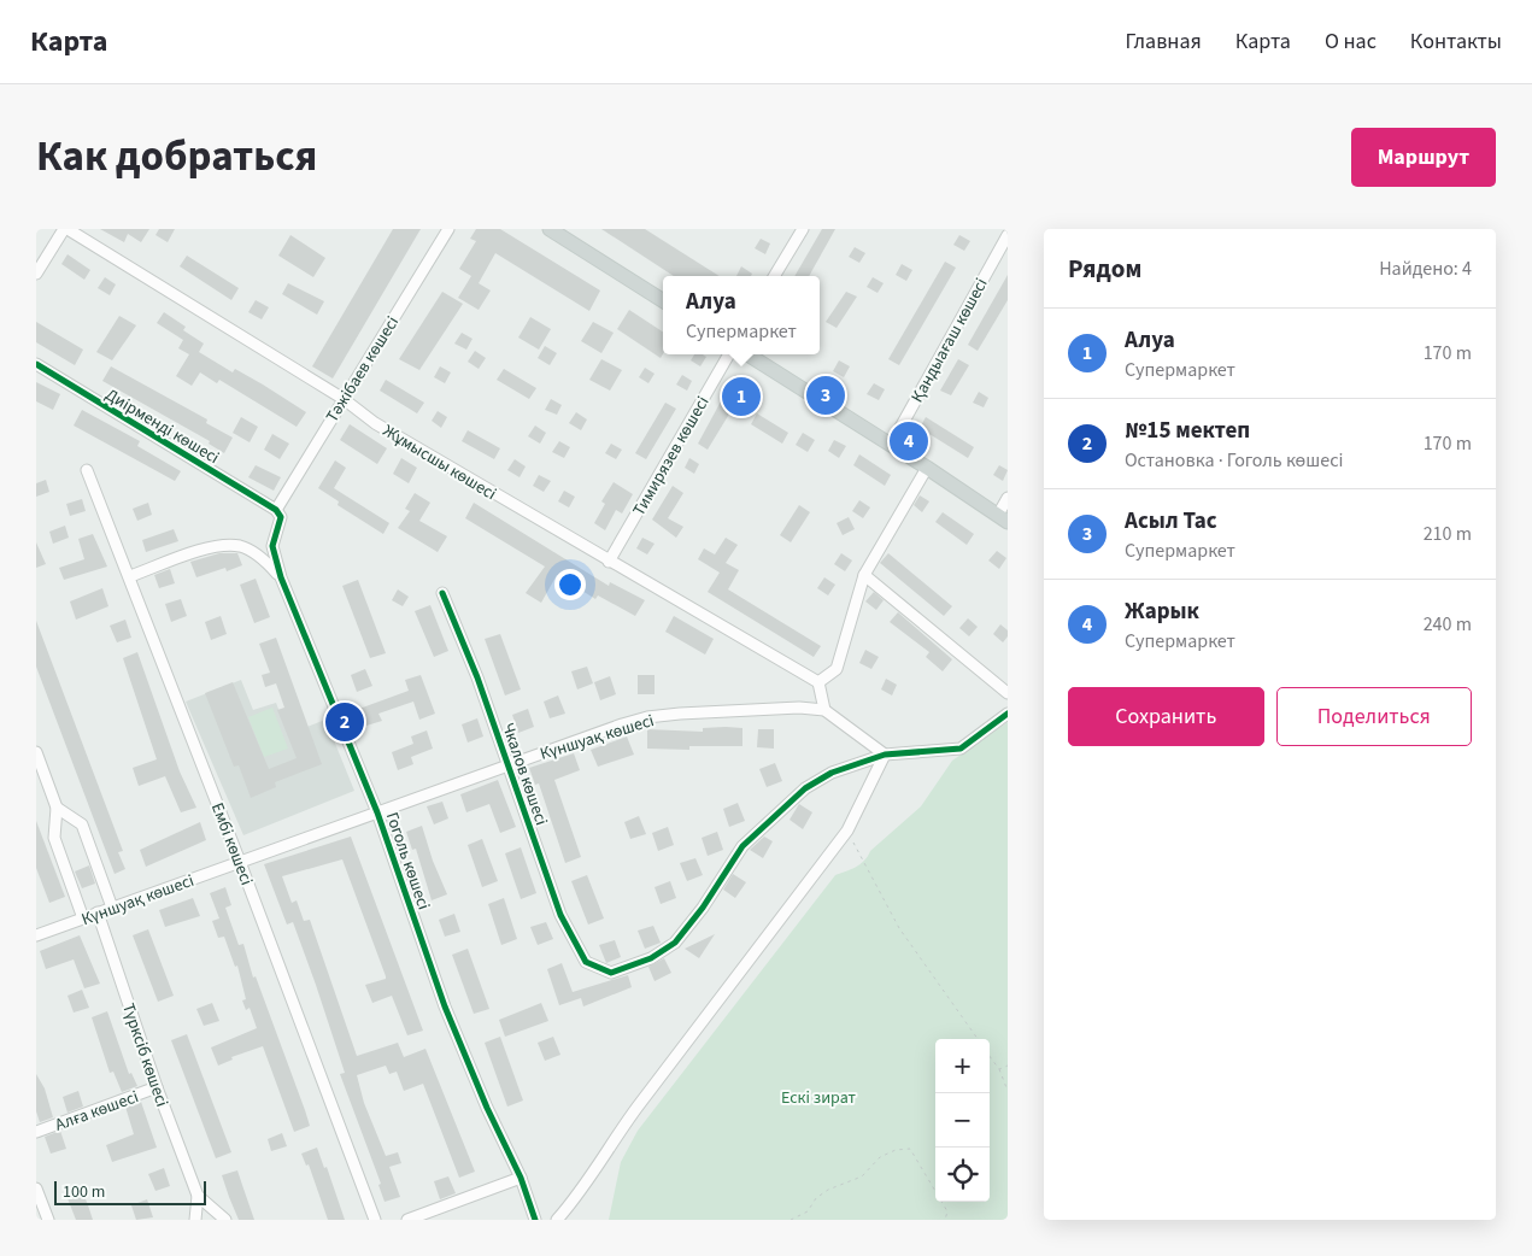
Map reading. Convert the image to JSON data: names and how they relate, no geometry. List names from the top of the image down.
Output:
{
  "streets": {
    "street": [
      "Қандыағаш көшесі",
      "Тәжібаев көшесі",
      "Диірменді көшесі",
      "Тимирязев көшесі",
      "Жұмысшы көшесі",
      "Күншуақ көшесі",
      "Чкалов көшесі",
      "Ембі көшесі",
      "Гоголь көшесі",
      "Түрксіб көшесі",
      "Алға көшесі"
    ]
  },
  "crossings": [
    ["Тәжібаев көшесі", "Диірменді көшесі"],
    ["Тәжібаев көшесі", "Жұмысшы көшесі"],
    ["Тәжібаев көшесі", "Гоголь көшесі"],
    ["Диірменді көшесі", "Гоголь көшесі"],
    ["Тимирязев көшесі", "Жұмысшы көшесі"],
    ["Күншуақ көшесі", "Чкалов көшесі"],
    ["Күншуақ көшесі", "Ембі көшесі"],
    ["Күншуақ көшесі", "Гоголь көшесі"],
    ["Күншуақ көшесі", "Түрксіб көшесі"],
    ["Түрксіб көшесі", "Алға көшесі"]
  ],
  "parks": ["Ескі зират"],
  "scale_bar": "100 m",
  "page": {
    "header": "Карта",
    "nav": [
      "Главная",
      "Карта",
      "О нас",
      "Контакты"
    ],
    "title": "Как добраться",
    "buttons": [
      "Маршрут",
      ["Сохранить", "Поделиться"]
    ],
    "heading": ["Рядом", "Найдено: 4"],
    "popup": ["Алуа", "Супермаркет"],
    "list": [
      {
        "mark": "1",
        "name": "Алуа",
        "note": "Супермаркет",
        "value": "170 m"
      },
      {
        "mark": "2",
        "name": "№15 мектеп",
        "note": "Остановка · Гоголь көшесі",
        "value": "170 m"
      },
      {
        "mark": "3",
        "name": "Асыл Тас",
        "note": "Супермаркет",
        "value": "210 m"
      },
      {
        "mark": "4",
        "name": "Жарык",
        "note": "Супермаркет",
        "value": "240 m"
      }
    ],
    "pins": [
      "3",
      "1",
      "4",
      "2"
    ],
    "map_buttons": ["+", "−"],
    "scale": "100 m"
  }
}
